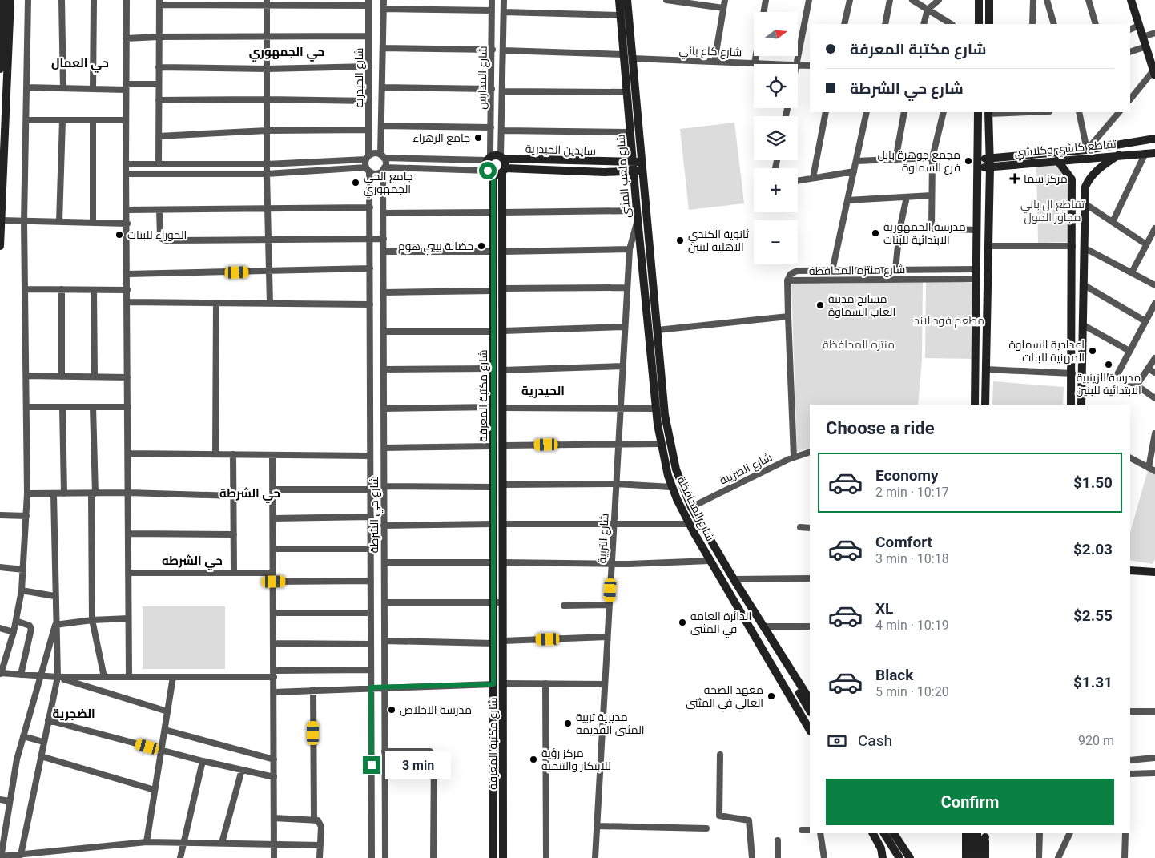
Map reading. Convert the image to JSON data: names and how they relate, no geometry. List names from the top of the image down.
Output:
{
  "streets": {
    "main road": [
      "تقاطع كلشي وكلاشي",
      "سايدين الحيدرية",
      "شارع ملعب المثنى",
      "شارع مكتبة المعرفة",
      "شارع المحافظة"
    ],
    "street": [
      "شارع كاع باني",
      "شارع الحيدرية",
      "شارع المدارس",
      "شارع منتزه المحافظة",
      "شارع الضريبة",
      "شارع حي الشرطة",
      "شارع التربية"
    ]
  },
  "crossings": [
    ["شارع كاع باني", "شارع ملعب المثنى"],
    ["شارع الحيدرية", "شارع حي الشرطة"],
    ["شارع المدارس", "سايدين الحيدرية"],
    ["شارع المدارس", "شارع مكتبة المعرفة"],
    ["سايدين الحيدرية", "شارع ملعب المثنى"],
    ["سايدين الحيدرية", "شارع مكتبة المعرفة"],
    ["شارع ملعب المثنى", "شارع المحافظة"],
    ["شارع ملعب المثنى", "شارع التربية"],
    ["شارع الضريبة", "شارع المحافظة"]
  ],
  "districts": [
    "حي الجمهوري",
    "حي العمال",
    "الحيدرية",
    "حي الشرطة",
    "حي الشرطه",
    "الضجرية"
  ],
  "parks": ["تقاطع ال باني مجاور المول", "مطعم فود لاند", "منتزه المحافظة"],
  "places": {
    "other": [
      "جامع الزهراء",
      "مجمع جوهرة بابل فرع السماوة",
      "جامع الحي الجمهوري",
      "مدرسة الحمهورية الابتدائية للبنات",
      "الحوراء للبنات",
      "ثانوية الكندي الاهلية لبنين",
      "حضانة بيبي هوم",
      "مسابح مدينة العاب السماوة",
      "اعدادية السماوة المهنية للبنات",
      "مدرسة الزينبية الابتدائية للبنين",
      "الدائرة العامه في المثنى",
      "معهد الصحة العالي في المثنى",
      "مدرسة الاخلاص",
      "مديرية تربية المثنى القديمة",
      "مركز رؤية للابتكار والتنمية"
    ],
    "health": ["مركز سما"]
  },
  "north": "right",
  "page": {
    "map_buttons": ["+", "−"],
    "banner": ["شارع مكتبة المعرفة", "شارع حي الشرطة"],
    "heading": "Choose a ride",
    "list": [
      {
        "name": "Economy",
        "note": "2 min · 10:17",
        "value": "$1.50"
      },
      {
        "name": "Comfort",
        "note": "3 min · 10:18",
        "value": "$2.03"
      },
      {
        "name": "XL",
        "note": "4 min · 10:19",
        "value": "$2.55"
      },
      {
        "name": "Black",
        "note": "5 min · 10:20",
        "value": "$1.31"
      }
    ],
    "pay": ["Cash", "920 m"],
    "bubble": "3 min",
    "buttons": "Confirm"
  }
}
